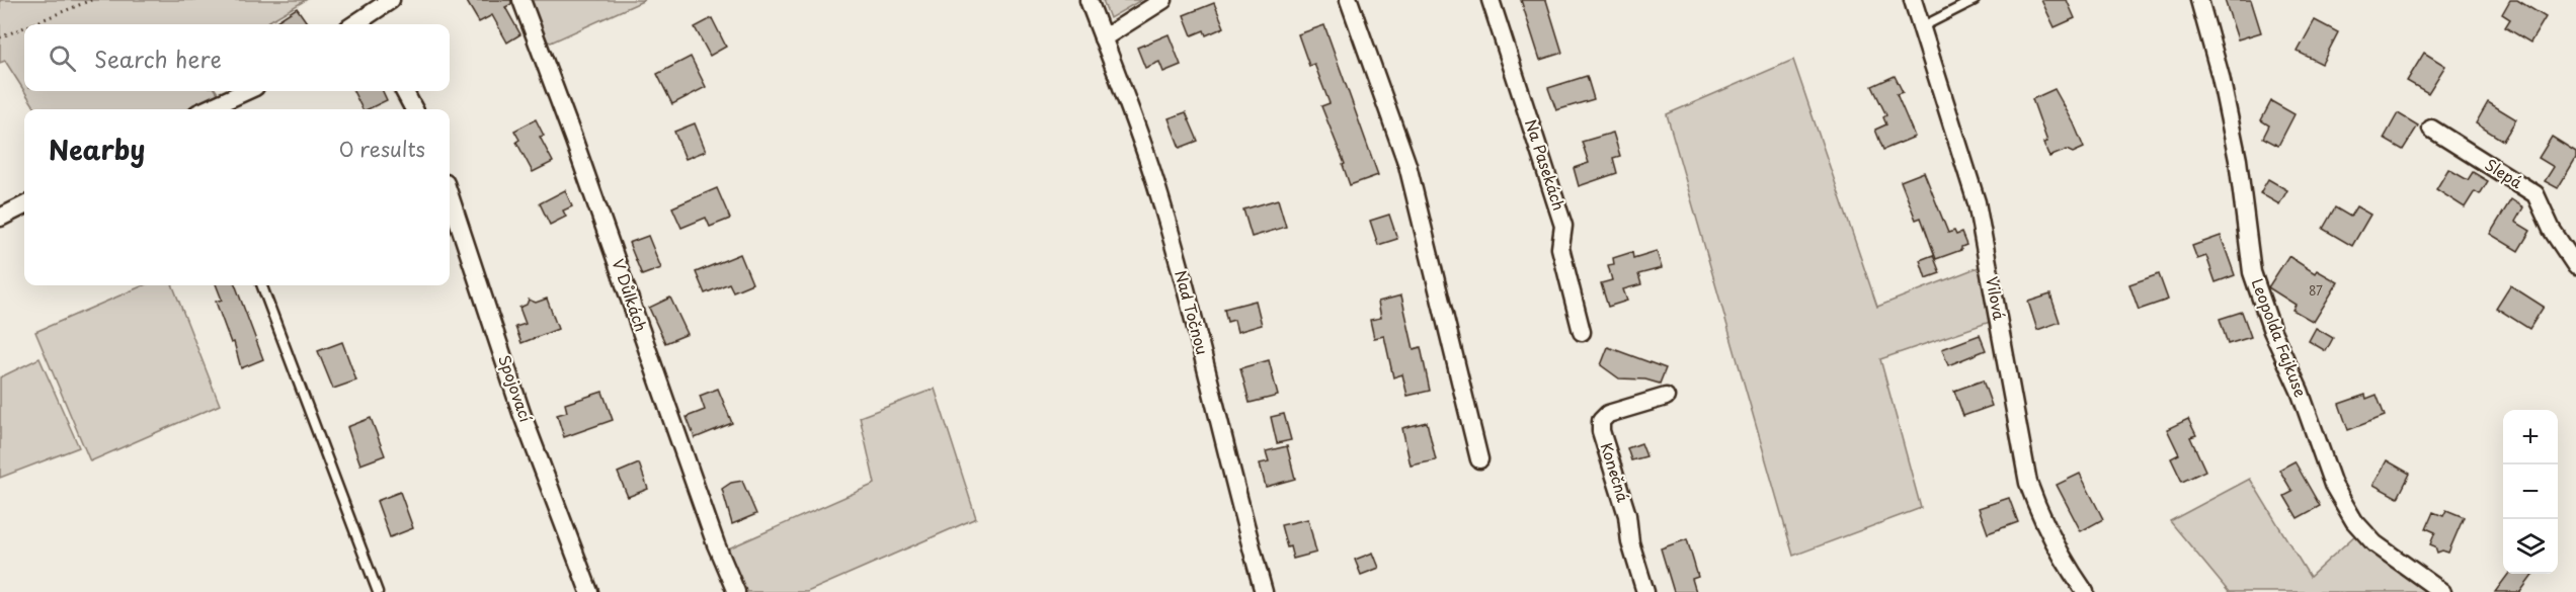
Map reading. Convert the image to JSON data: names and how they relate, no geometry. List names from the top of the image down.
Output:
{
  "streets": {
    "street": [
      "Na Pasekách",
      "Slepá",
      "V Důlkách",
      "Vilová",
      "Nad Točnou",
      "Leopolda Fajkuse",
      "Spojovací",
      "Konečná"
    ]
  },
  "house_numbers": ["87"],
  "page": {
    "search": "Search here",
    "heading": ["Nearby", "0 results"],
    "map_buttons": ["+", "−"]
  }
}
